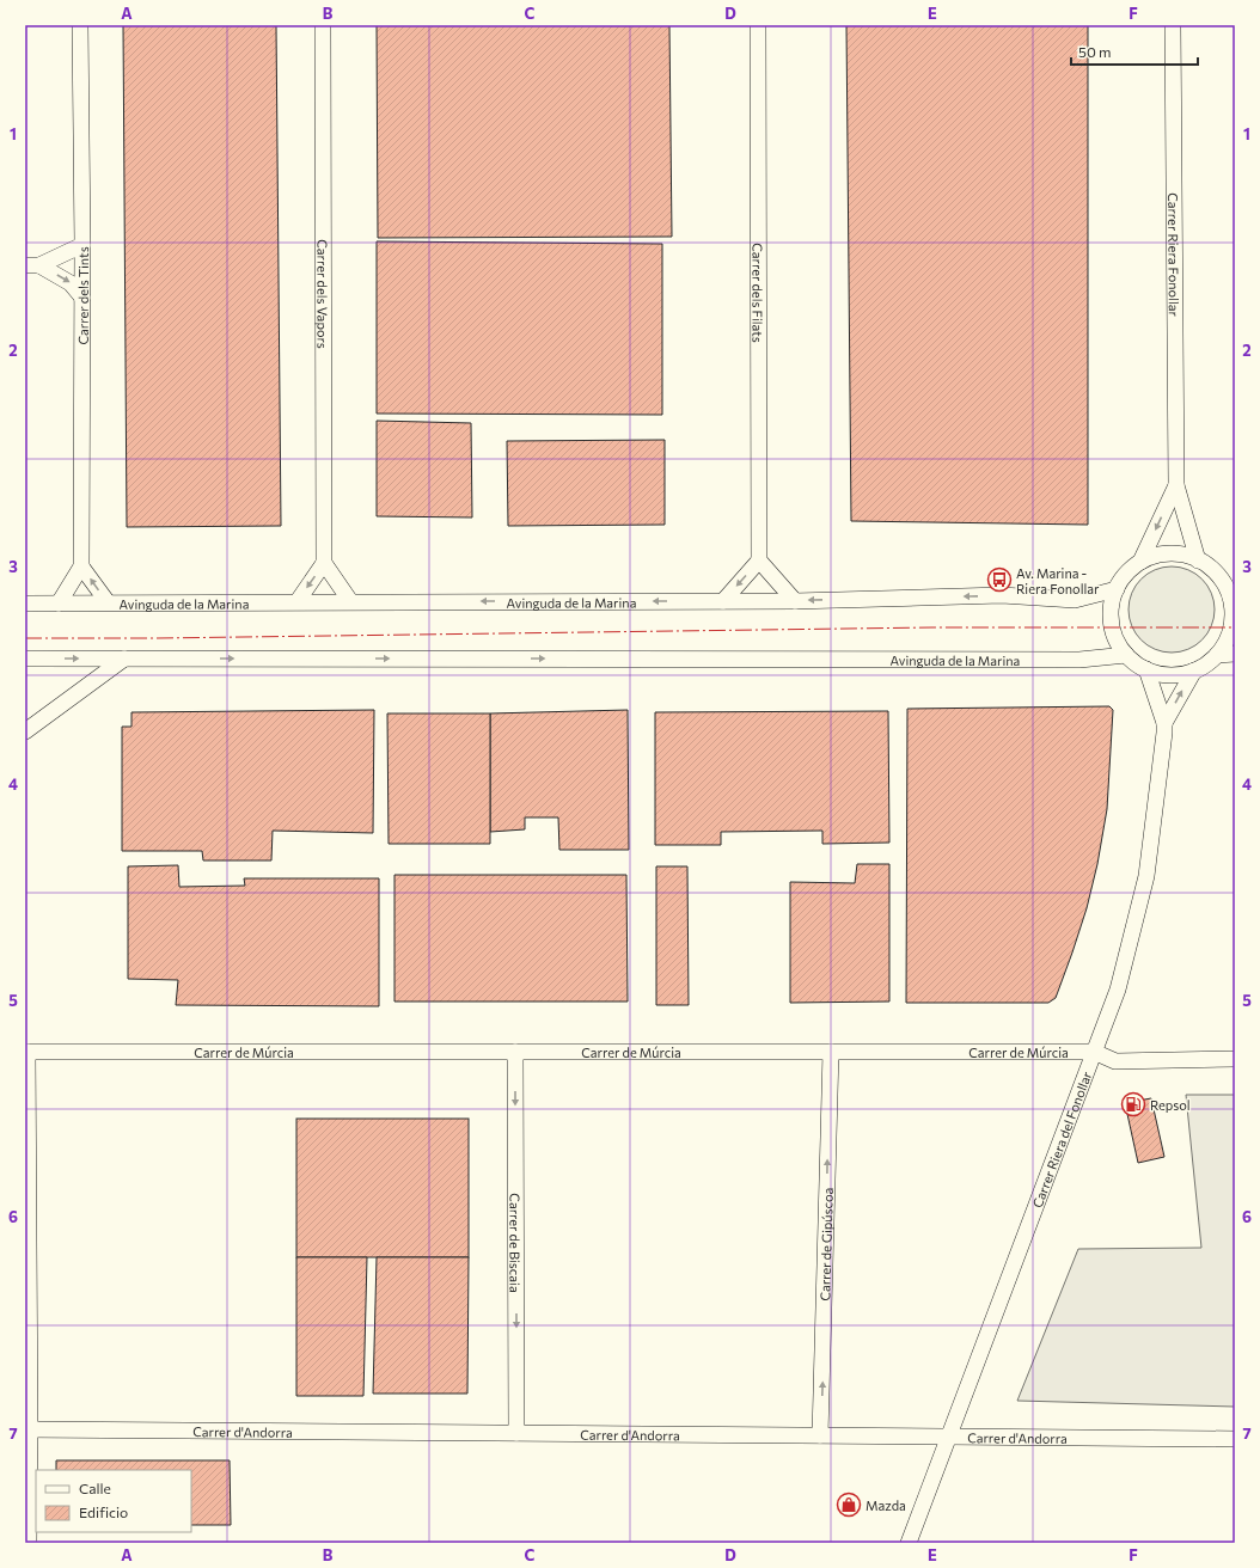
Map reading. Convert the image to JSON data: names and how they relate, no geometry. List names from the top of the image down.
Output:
{
  "streets": {
    "street": [
      "Carrer Riera Fonollar",
      "Carrer dels Filats",
      "Carrer dels Vapors",
      "Carrer dels Tints",
      "Avinguda de la Marina",
      "Carrer de Múrcia",
      "Carrer Riera del Fonollar",
      "Carrer de Biscaia",
      "Carrer de Gipúscoa",
      "Carrer d'Andorra"
    ]
  },
  "crossings": [
    ["Carrer Riera Fonollar", "Avinguda de la Marina"],
    ["Carrer dels Tints", "Avinguda de la Marina"],
    ["Carrer de Múrcia", "Carrer Riera del Fonollar"],
    ["Carrer de Múrcia", "Carrer de Biscaia"],
    ["Carrer de Múrcia", "Carrer de Gipúscoa"],
    ["Carrer Riera del Fonollar", "Carrer d'Andorra"],
    ["Carrer de Biscaia", "Carrer d'Andorra"],
    ["Carrer de Gipúscoa", "Carrer d'Andorra"]
  ],
  "one_way": ["Carrer de Biscaia", "Carrer de Gipúscoa"],
  "places": {
    "bus stop": ["Av. Marina - Riera Fonollar"],
    "fuel station": ["Repsol"],
    "shop": ["Mazda"]
  },
  "legend": ["Calle", "Edificio"],
  "scale_bar": "50 m",
  "grid": {
    "columns": [
      "A",
      "B",
      "C",
      "D",
      "E",
      "F"
    ],
    "rows": [
      "1",
      "2",
      "3",
      "4",
      "5",
      "6",
      "7"
    ]
  }
}
